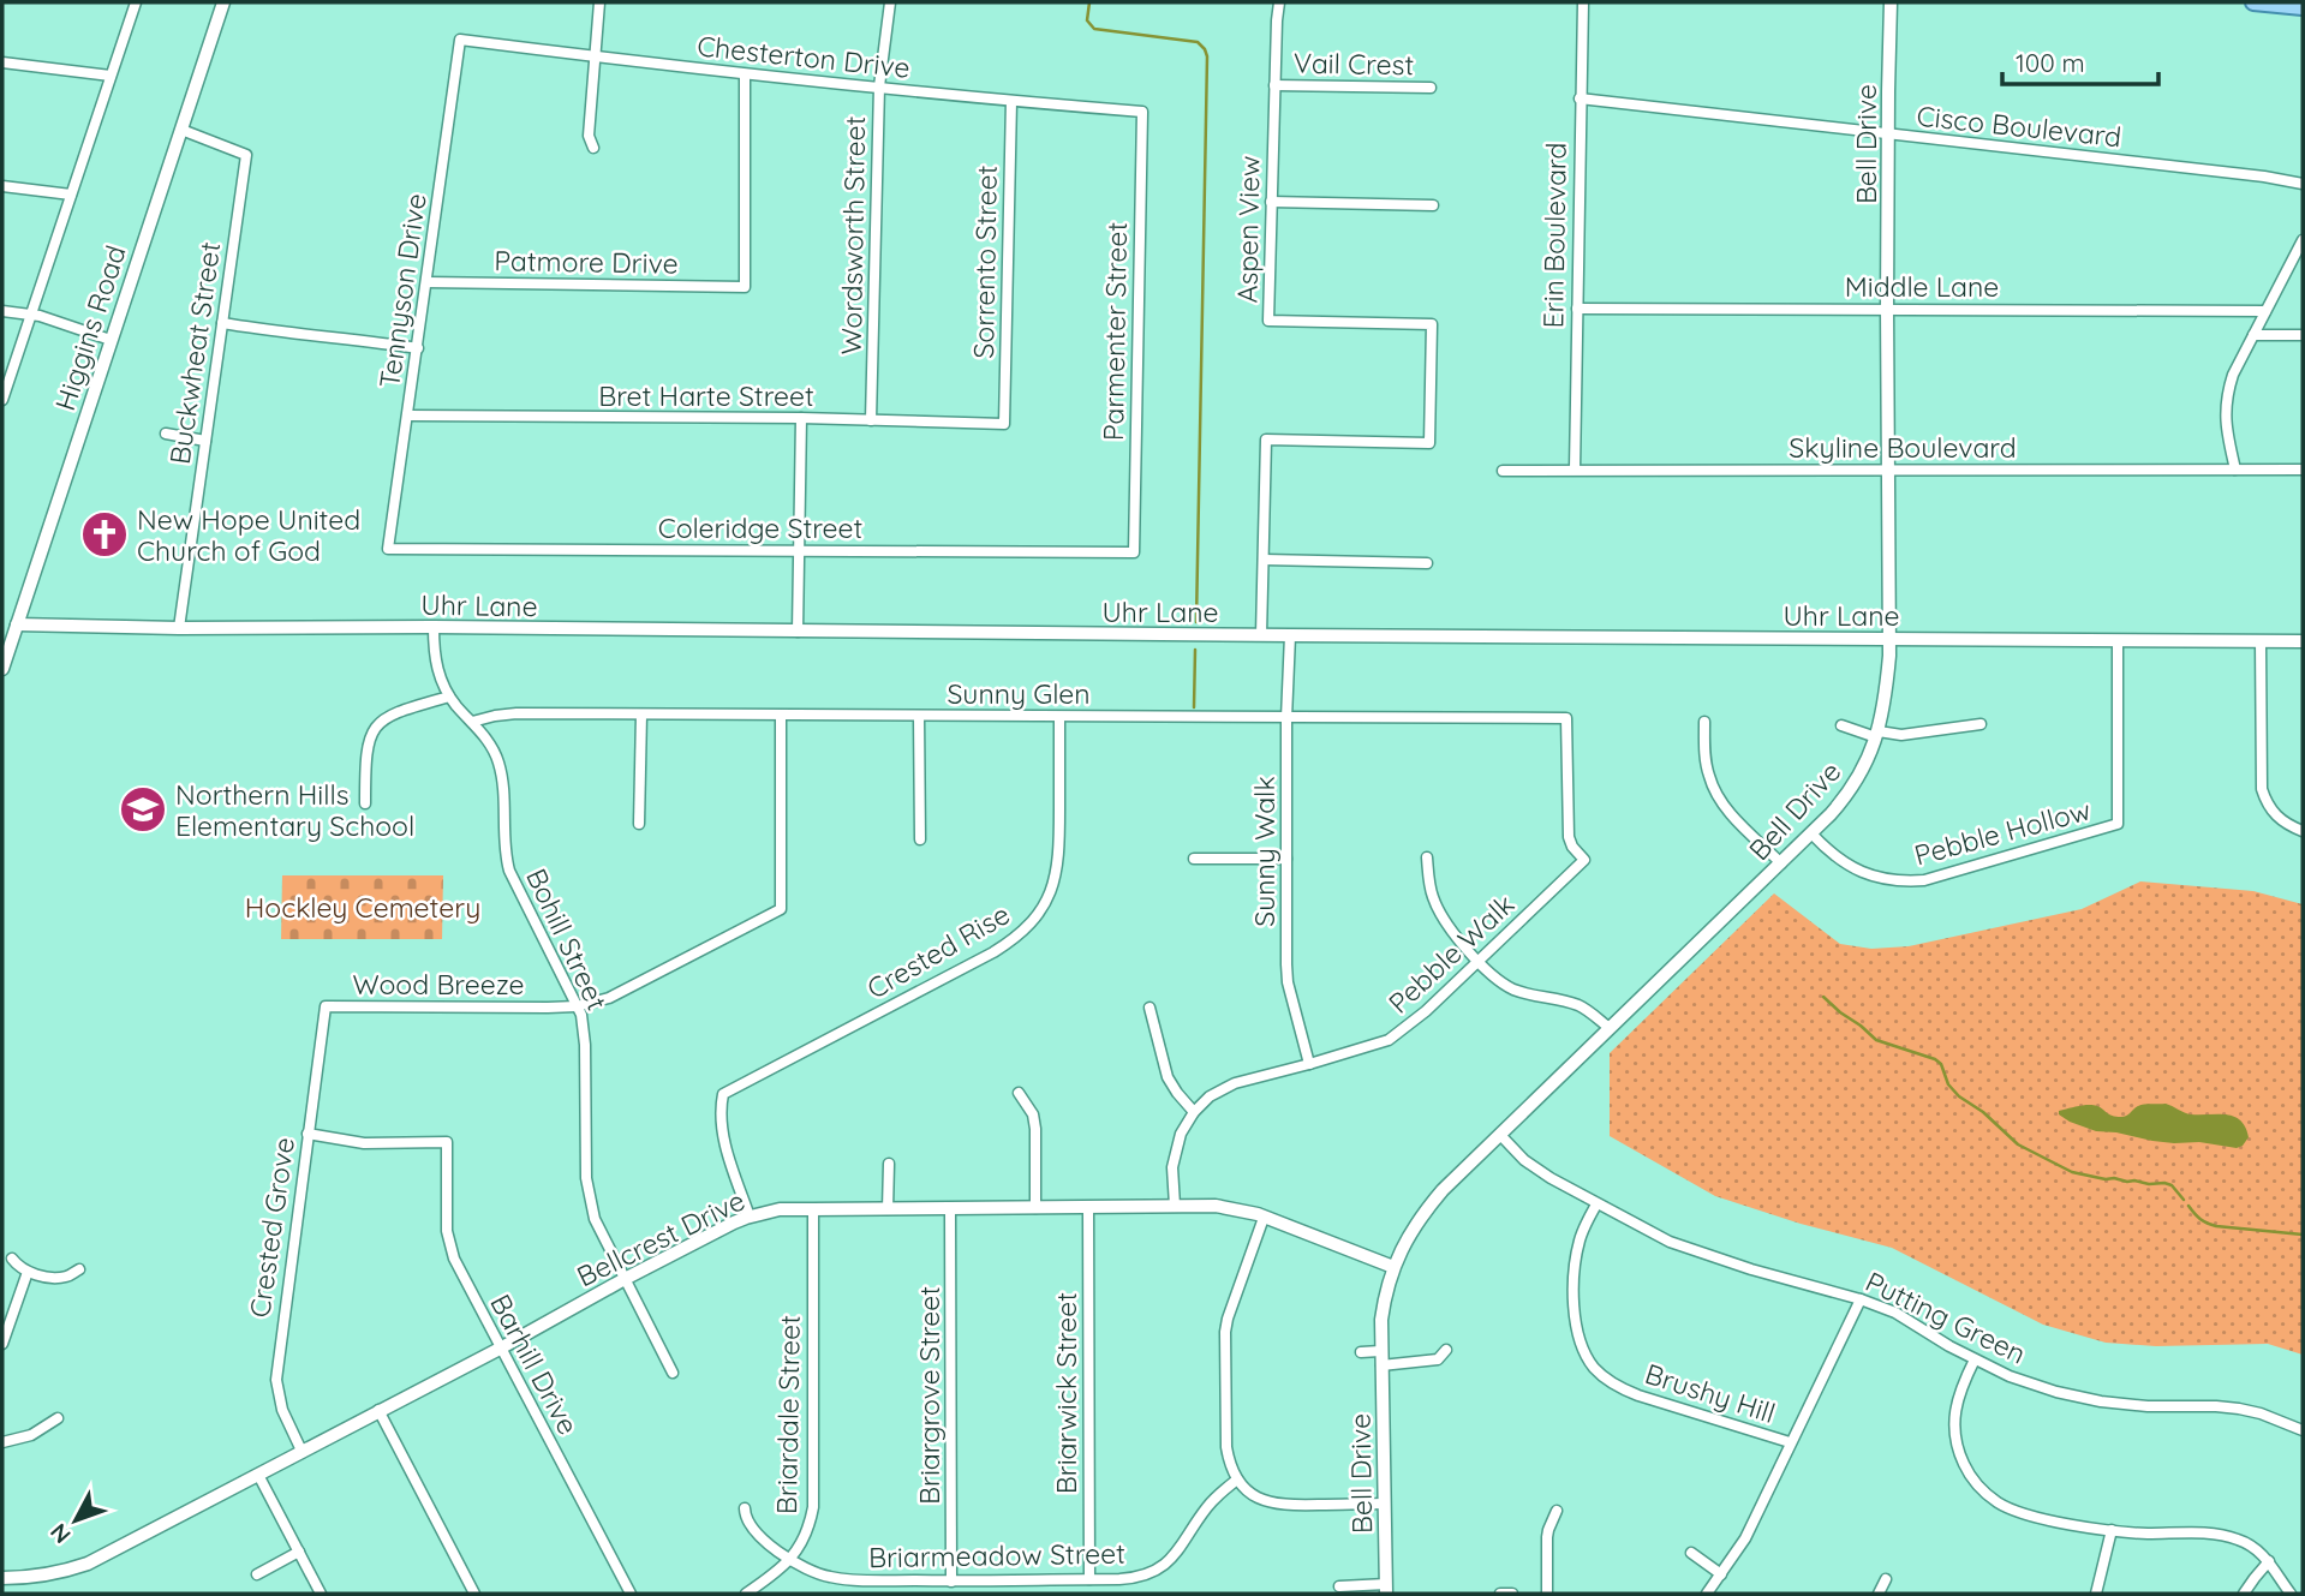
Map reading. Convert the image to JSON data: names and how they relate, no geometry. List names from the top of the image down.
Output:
{
  "streets": {
    "street": [
      "Chesterton Drive",
      "Vail Crest",
      "Cisco Boulevard",
      "Bell Drive",
      "Aspen View",
      "Wordsworth Street",
      "Erin Boulevard",
      "Patmore Drive",
      "Sorrento Street",
      "Middle Lane",
      "Tennyson Drive",
      "Higgins Road",
      "Parmenter Street",
      "Buckwheat Street",
      "Bret Harte Street",
      "Skyline Boulevard",
      "Coleridge Street",
      "Uhr Lane",
      "Sunny Glen",
      "Pebble Hollow",
      "Sunny Walk",
      "Bohill Street",
      "Crested Rise",
      "Pebble Walk",
      "Wood Breeze",
      "Crested Grove",
      "Bellcrest Drive",
      "Putting Green",
      "Barhill Drive",
      "Briarwick Street",
      "Brushy Hill",
      "Briargrove Street",
      "Briardale Street",
      "Briarmeadow Street"
    ]
  },
  "crossings": [
    ["Chesterton Drive", "Wordsworth Street"],
    ["Chesterton Drive", "Patmore Drive"],
    ["Chesterton Drive", "Sorrento Street"],
    ["Chesterton Drive", "Tennyson Drive"],
    ["Chesterton Drive", "Parmenter Street"],
    ["Vail Crest", "Aspen View"],
    ["Cisco Boulevard", "Bell Drive"],
    ["Cisco Boulevard", "Erin Boulevard"],
    ["Bell Drive", "Middle Lane"],
    ["Bell Drive", "Skyline Boulevard"],
    ["Bell Drive", "Uhr Lane"],
    ["Bell Drive", "Pebble Hollow"],
    ["Bell Drive", "Bellcrest Drive"],
    ["Bell Drive", "Putting Green"],
    ["Aspen View", "Uhr Lane"],
    ["Wordsworth Street", "Bret Harte Street"],
    ["Erin Boulevard", "Middle Lane"],
    ["Erin Boulevard", "Skyline Boulevard"],
    ["Patmore Drive", "Tennyson Drive"],
    ["Sorrento Street", "Bret Harte Street"],
    ["Tennyson Drive", "Bret Harte Street"],
    ["Tennyson Drive", "Coleridge Street"],
    ["Higgins Road", "Buckwheat Street"],
    ["Higgins Road", "Uhr Lane"],
    ["Parmenter Street", "Coleridge Street"],
    ["Buckwheat Street", "Uhr Lane"],
    ["Uhr Lane", "Pebble Hollow"],
    ["Uhr Lane", "Sunny Walk"],
    ["Uhr Lane", "Bohill Street"],
    ["Sunny Glen", "Sunny Walk"],
    ["Sunny Glen", "Bohill Street"],
    ["Sunny Glen", "Crested Rise"],
    ["Sunny Glen", "Pebble Walk"],
    ["Sunny Glen", "Wood Breeze"],
    ["Sunny Walk", "Pebble Walk"],
    ["Bohill Street", "Wood Breeze"],
    ["Bohill Street", "Bellcrest Drive"],
    ["Crested Rise", "Bellcrest Drive"],
    ["Pebble Walk", "Bellcrest Drive"],
    ["Wood Breeze", "Crested Grove"],
    ["Crested Grove", "Bellcrest Drive"],
    ["Crested Grove", "Barhill Drive"],
    ["Bellcrest Drive", "Barhill Drive"],
    ["Bellcrest Drive", "Briarwick Street"],
    ["Bellcrest Drive", "Briargrove Street"],
    ["Bellcrest Drive", "Briardale Street"],
    ["Putting Green", "Brushy Hill"],
    ["Briarwick Street", "Briarmeadow Street"],
    ["Briargrove Street", "Briarmeadow Street"],
    ["Briardale Street", "Briarmeadow Street"]
  ],
  "parks": ["Hockley Cemetery"],
  "places": {
    "church": ["New Hope United Church of God"],
    "school or university": ["Northern Hills Elementary School"]
  },
  "scale_bar": "100 m",
  "north": "bottom left"
}
